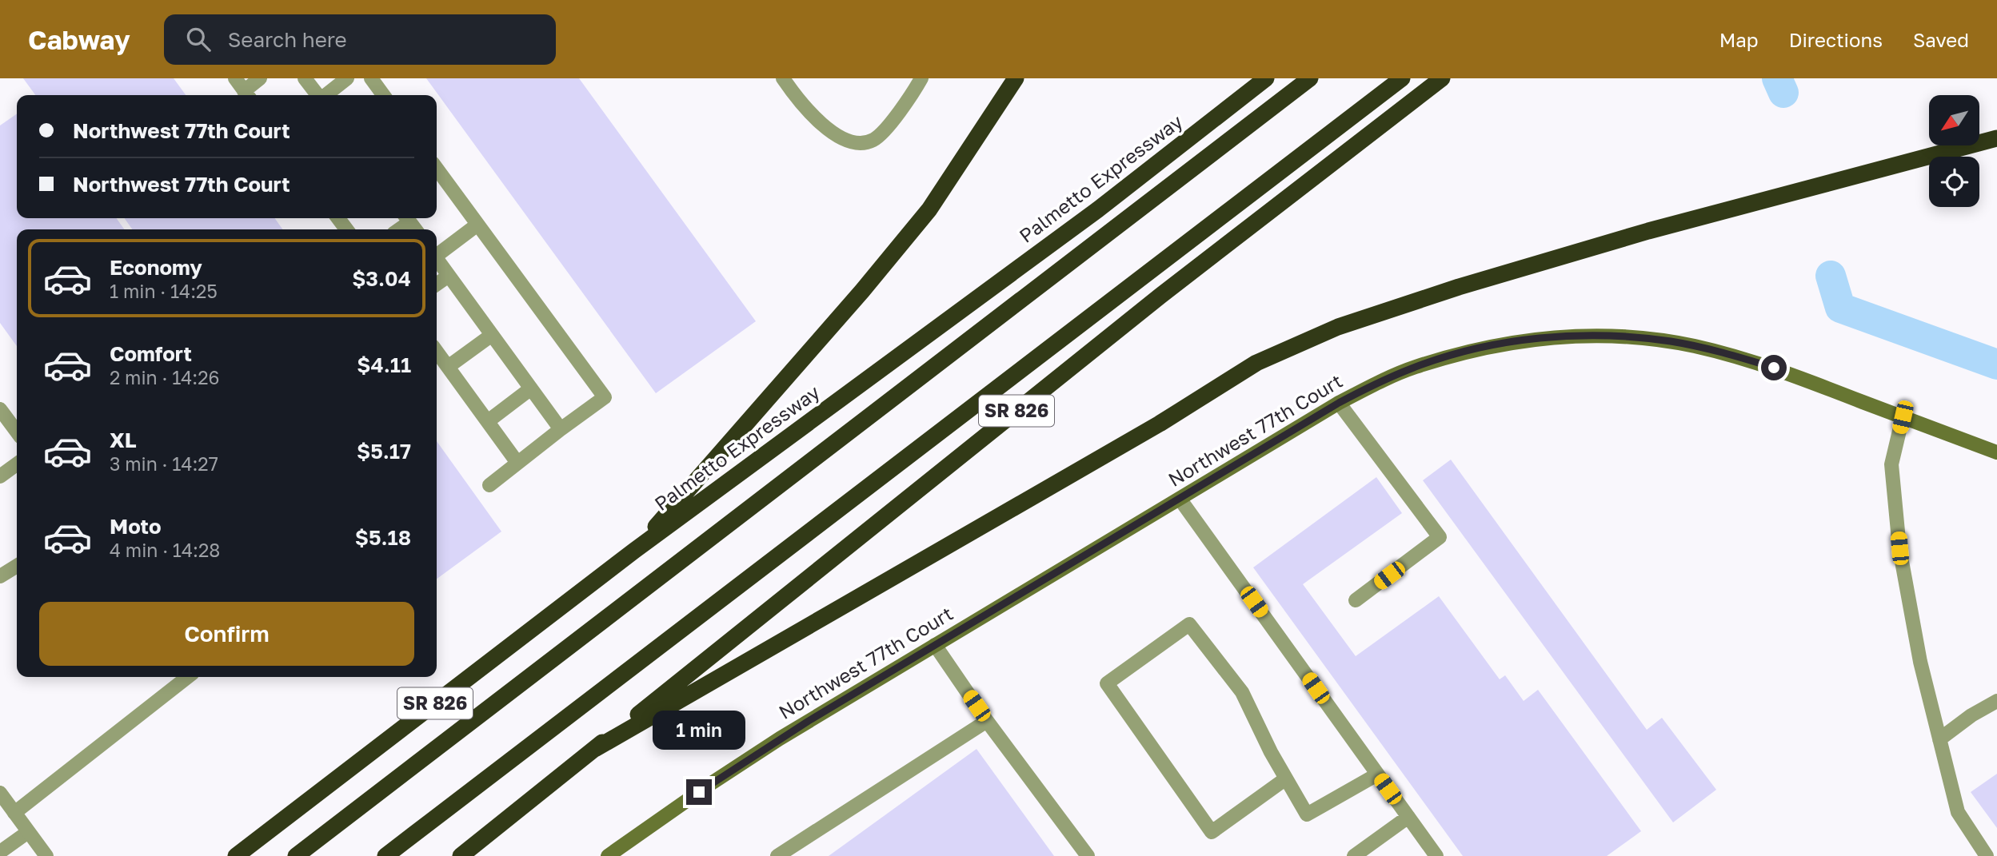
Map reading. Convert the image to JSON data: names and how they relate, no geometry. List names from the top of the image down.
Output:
{
  "streets": {
    "highway": ["Palmetto Expressway", "SR 826"],
    "street": ["Northwest 77th Court"]
  },
  "north": "bottom left",
  "page": {
    "header": "Cabway",
    "search": "Search here",
    "nav": ["Map", "Directions", "Saved"],
    "banner": ["Northwest 77th Court", "Northwest 77th Court"],
    "list": [
      {
        "name": "Economy",
        "note": "1 min · 14:25",
        "value": "$3.04"
      },
      {
        "name": "Comfort",
        "note": "2 min · 14:26",
        "value": "$4.11"
      },
      {
        "name": "XL",
        "note": "3 min · 14:27",
        "value": "$5.17"
      },
      {
        "name": "Moto",
        "note": "4 min · 14:28",
        "value": "$5.18"
      }
    ],
    "buttons": "Confirm",
    "bubble": "1 min"
  }
}
